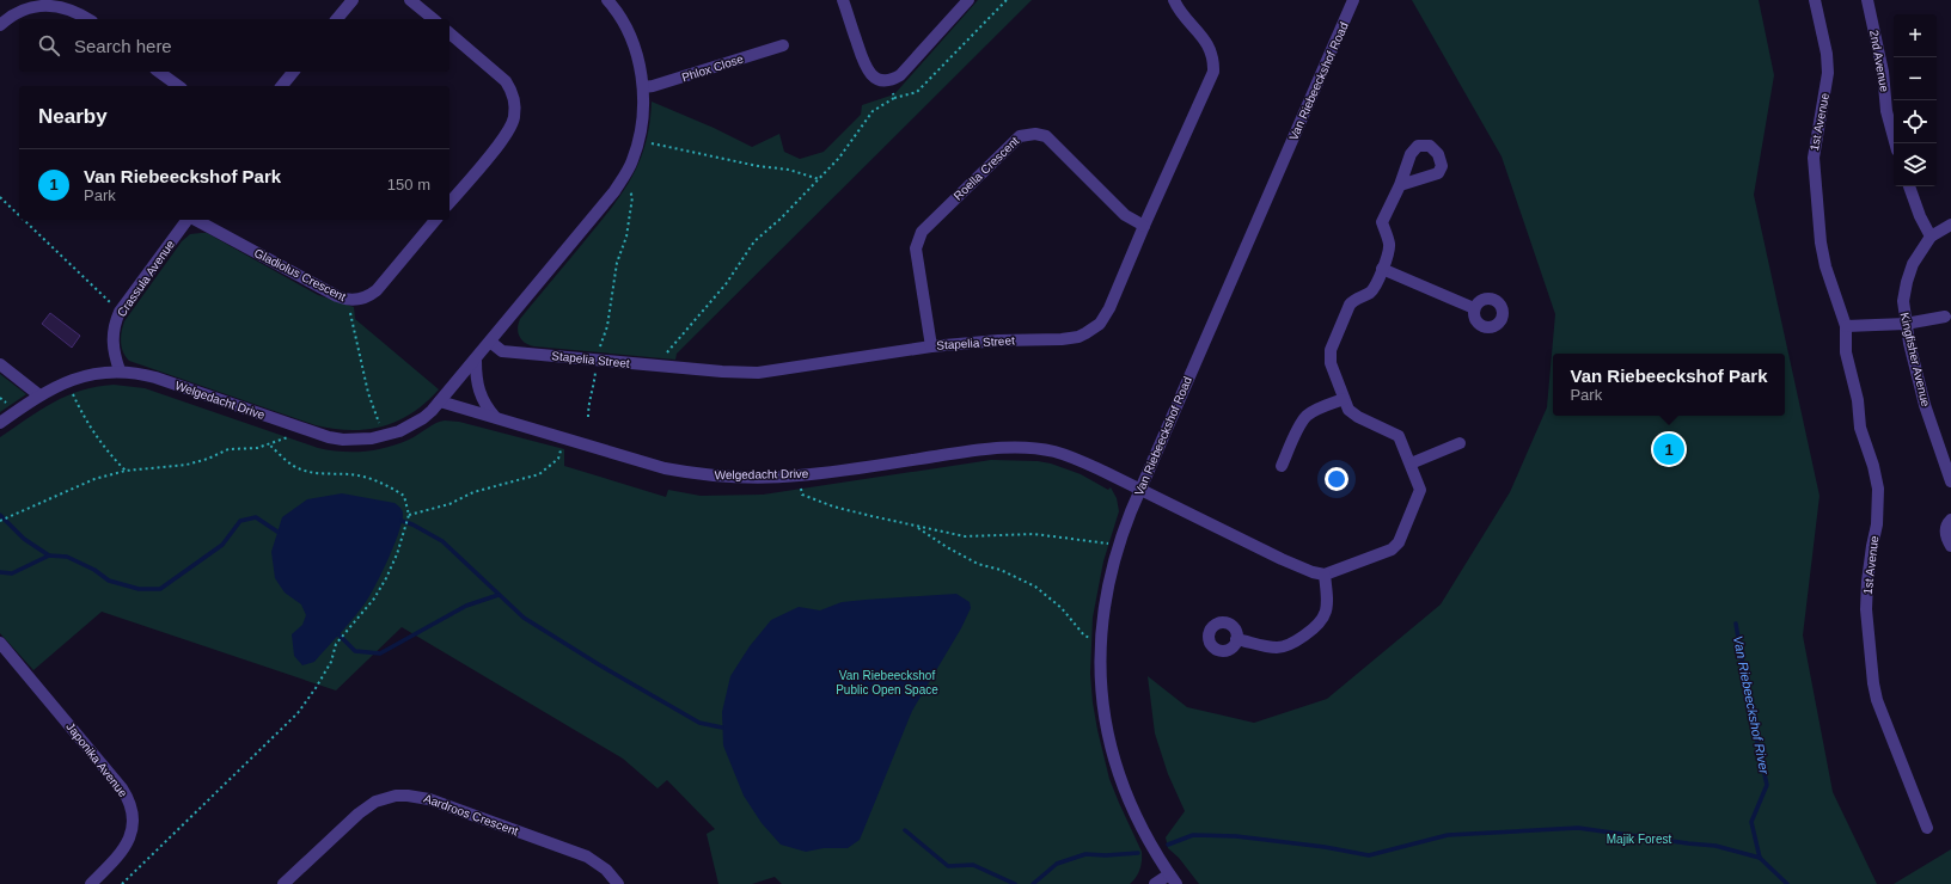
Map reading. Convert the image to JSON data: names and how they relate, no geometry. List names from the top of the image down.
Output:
{
  "streets": {
    "street": [
      "2nd Avenue",
      "Phlox Close",
      "Van Riebeeckshof Road",
      "1st Avenue",
      "Roella Crescent",
      "Gladiolus Crescent",
      "Crassula Avenue",
      "Stapelia Street",
      "Kingfisher Avenue",
      "Welgedacht Drive",
      "Japonika Avenue",
      "Aardroos Crescent"
    ]
  },
  "crossings": [
    ["Phlox Close", "Welgedacht Drive"],
    ["Van Riebeeckshof Road", "Welgedacht Drive"],
    ["Roella Crescent", "Stapelia Street"],
    ["Crassula Avenue", "Welgedacht Drive"],
    ["Stapelia Street", "Welgedacht Drive"]
  ],
  "water": ["Van Riebeeckshof River"],
  "parks": ["Van Riebeeckshof Public Open Space", "Majik Forest"],
  "page": {
    "map_buttons": ["+", "−"],
    "search": "Search here",
    "heading": "Nearby",
    "list": [
      {
        "mark": "1",
        "name": "Van Riebeeckshof Park",
        "note": "Park",
        "value": "150 m"
      }
    ],
    "popup": ["Van Riebeeckshof Park", "Park"],
    "pins": "1"
  }
}
